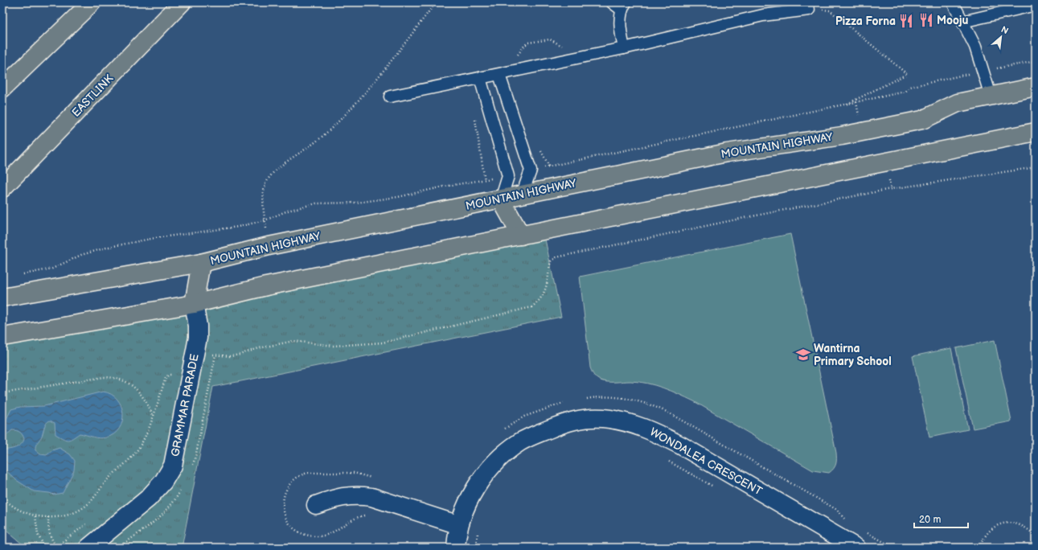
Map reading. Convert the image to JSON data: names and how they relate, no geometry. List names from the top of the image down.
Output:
{
  "streets": {
    "main road": ["EASTLINK", "MOUNTAIN HIGHWAY"],
    "street": ["GRAMMAR PARADE", "WONDALEA CRESCENT"]
  },
  "places": {
    "restaurant": ["Mooju", "Pizza Forna"],
    "school or university": ["Wantirna Primary School"]
  },
  "scale_bar": "20 m",
  "north": "top right"
}
